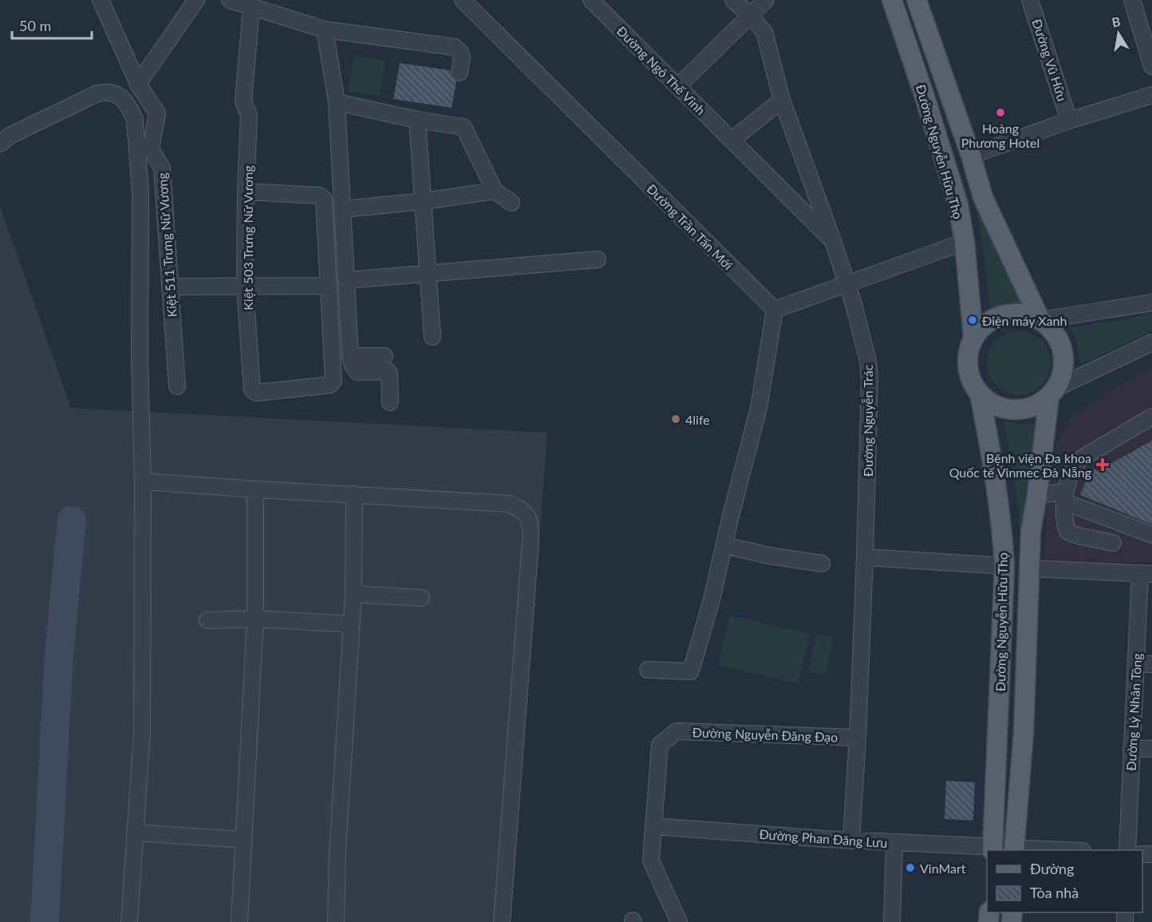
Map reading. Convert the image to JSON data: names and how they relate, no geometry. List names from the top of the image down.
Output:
{
  "streets": {
    "main road": ["Đường Nguyễn Hữu Thọ"],
    "street": [
      "Đường Vũ Hữu",
      "Đường Ngô Thế Vinh",
      "Đường Trần Tấn Mới",
      "Kiệt 503 Trưng Nữ Vương",
      "Kiệt 511 Trưng Nữ Vương",
      "Đường Nguyễn Trác",
      "Đường Lý Nhân Tông",
      "Đường Nguyễn Đăng Đạo",
      "Đường Phan Đăng Lưu"
    ]
  },
  "crossings": [
    ["Đường Ngô Thế Vinh", "Đường Nguyễn Trác"],
    ["Đường Nguyễn Hữu Thọ", "Đường Phan Đăng Lưu"],
    ["Đường Nguyễn Trác", "Đường Nguyễn Đăng Đạo"],
    ["Đường Nguyễn Trác", "Đường Phan Đăng Lưu"],
    ["Đường Nguyễn Đăng Đạo", "Đường Phan Đăng Lưu"]
  ],
  "places": {
    "other": [
      "Hoàng Phương Hotel",
      "Điện máy Xanh",
      "4life",
      "VinMart"
    ],
    "health": ["Bệnh viện Đa khoa Quốc tế Vinmec Đà Nẵng"]
  },
  "legend": ["Đường", "Tòa nhà"],
  "scale_bar": "50 m",
  "north": "top"
}
